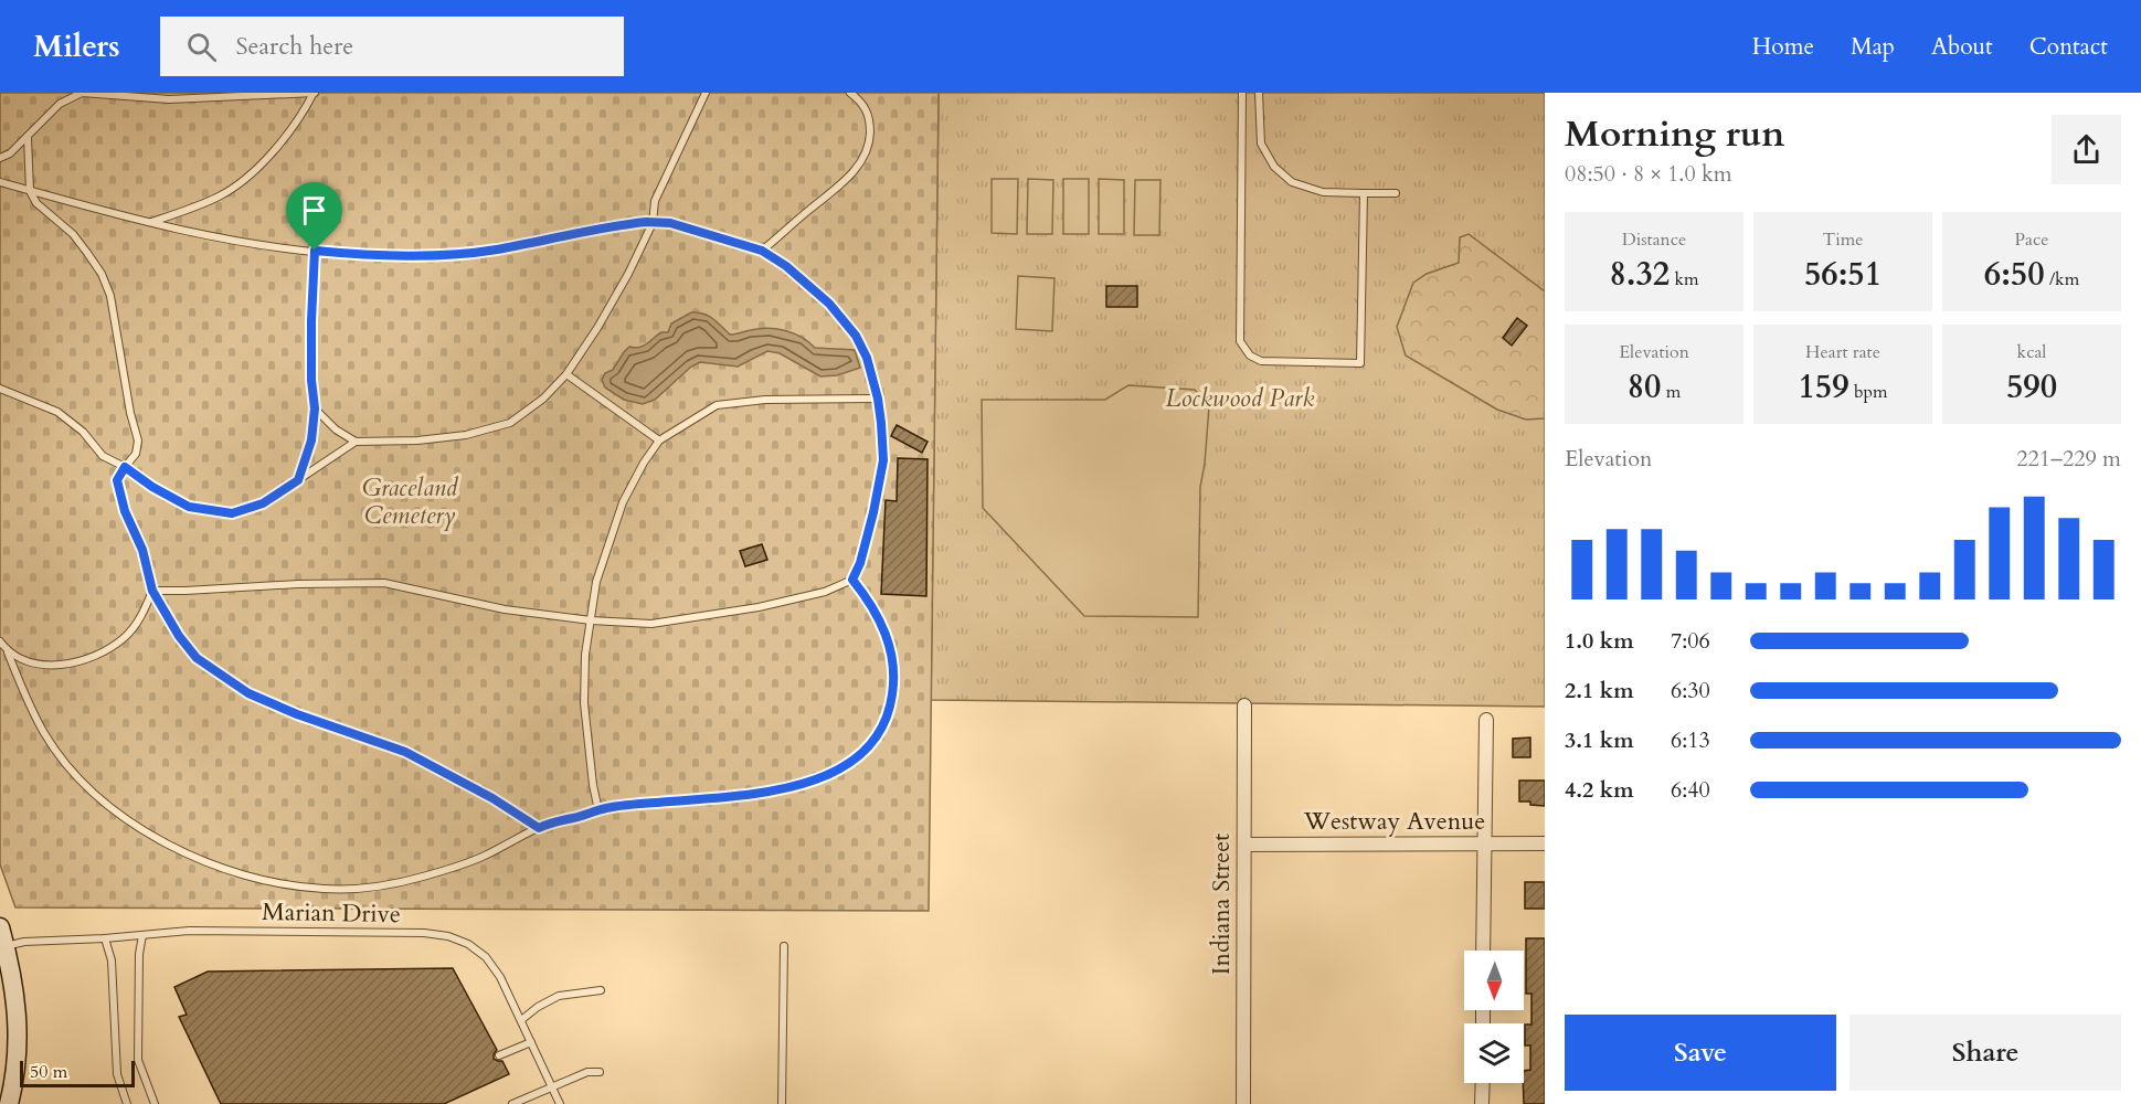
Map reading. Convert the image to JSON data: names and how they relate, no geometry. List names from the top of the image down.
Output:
{
  "streets": {
    "street": ["Westway Avenue", "Indiana Street"],
    "lane": ["Marian Drive"]
  },
  "crossings": [
    ["Westway Avenue", "Indiana Street"]
  ],
  "parks": ["Lockwood Park", "Graceland Cemetery"],
  "scale_bar": "50 m",
  "north": "bottom",
  "page": {
    "header": "Milers",
    "search": "Search here",
    "nav": [
      "Home",
      "Map",
      "About",
      "Contact"
    ],
    "heading": ["Morning run", "08:50 · 8 × 1.0 km"],
    "stats": [
      ["Distance", "8.32 km"],
      ["Time", "56:51"],
      ["Pace", "6:50 /km"],
      ["Elevation", "80 m"],
      ["Heart rate", "159 bpm"],
      ["kcal", "590"]
    ],
    "chart": ["Elevation", "221–229 m"],
    "list": [
      {
        "name": "1.0 km",
        "note": "7:06"
      },
      {
        "name": "2.1 km",
        "note": "6:30"
      },
      {
        "name": "3.1 km",
        "note": "6:13"
      },
      {
        "name": "4.2 km",
        "note": "6:40"
      }
    ],
    "buttons": ["Save", "Share"],
    "scale": "50 m"
  }
}
